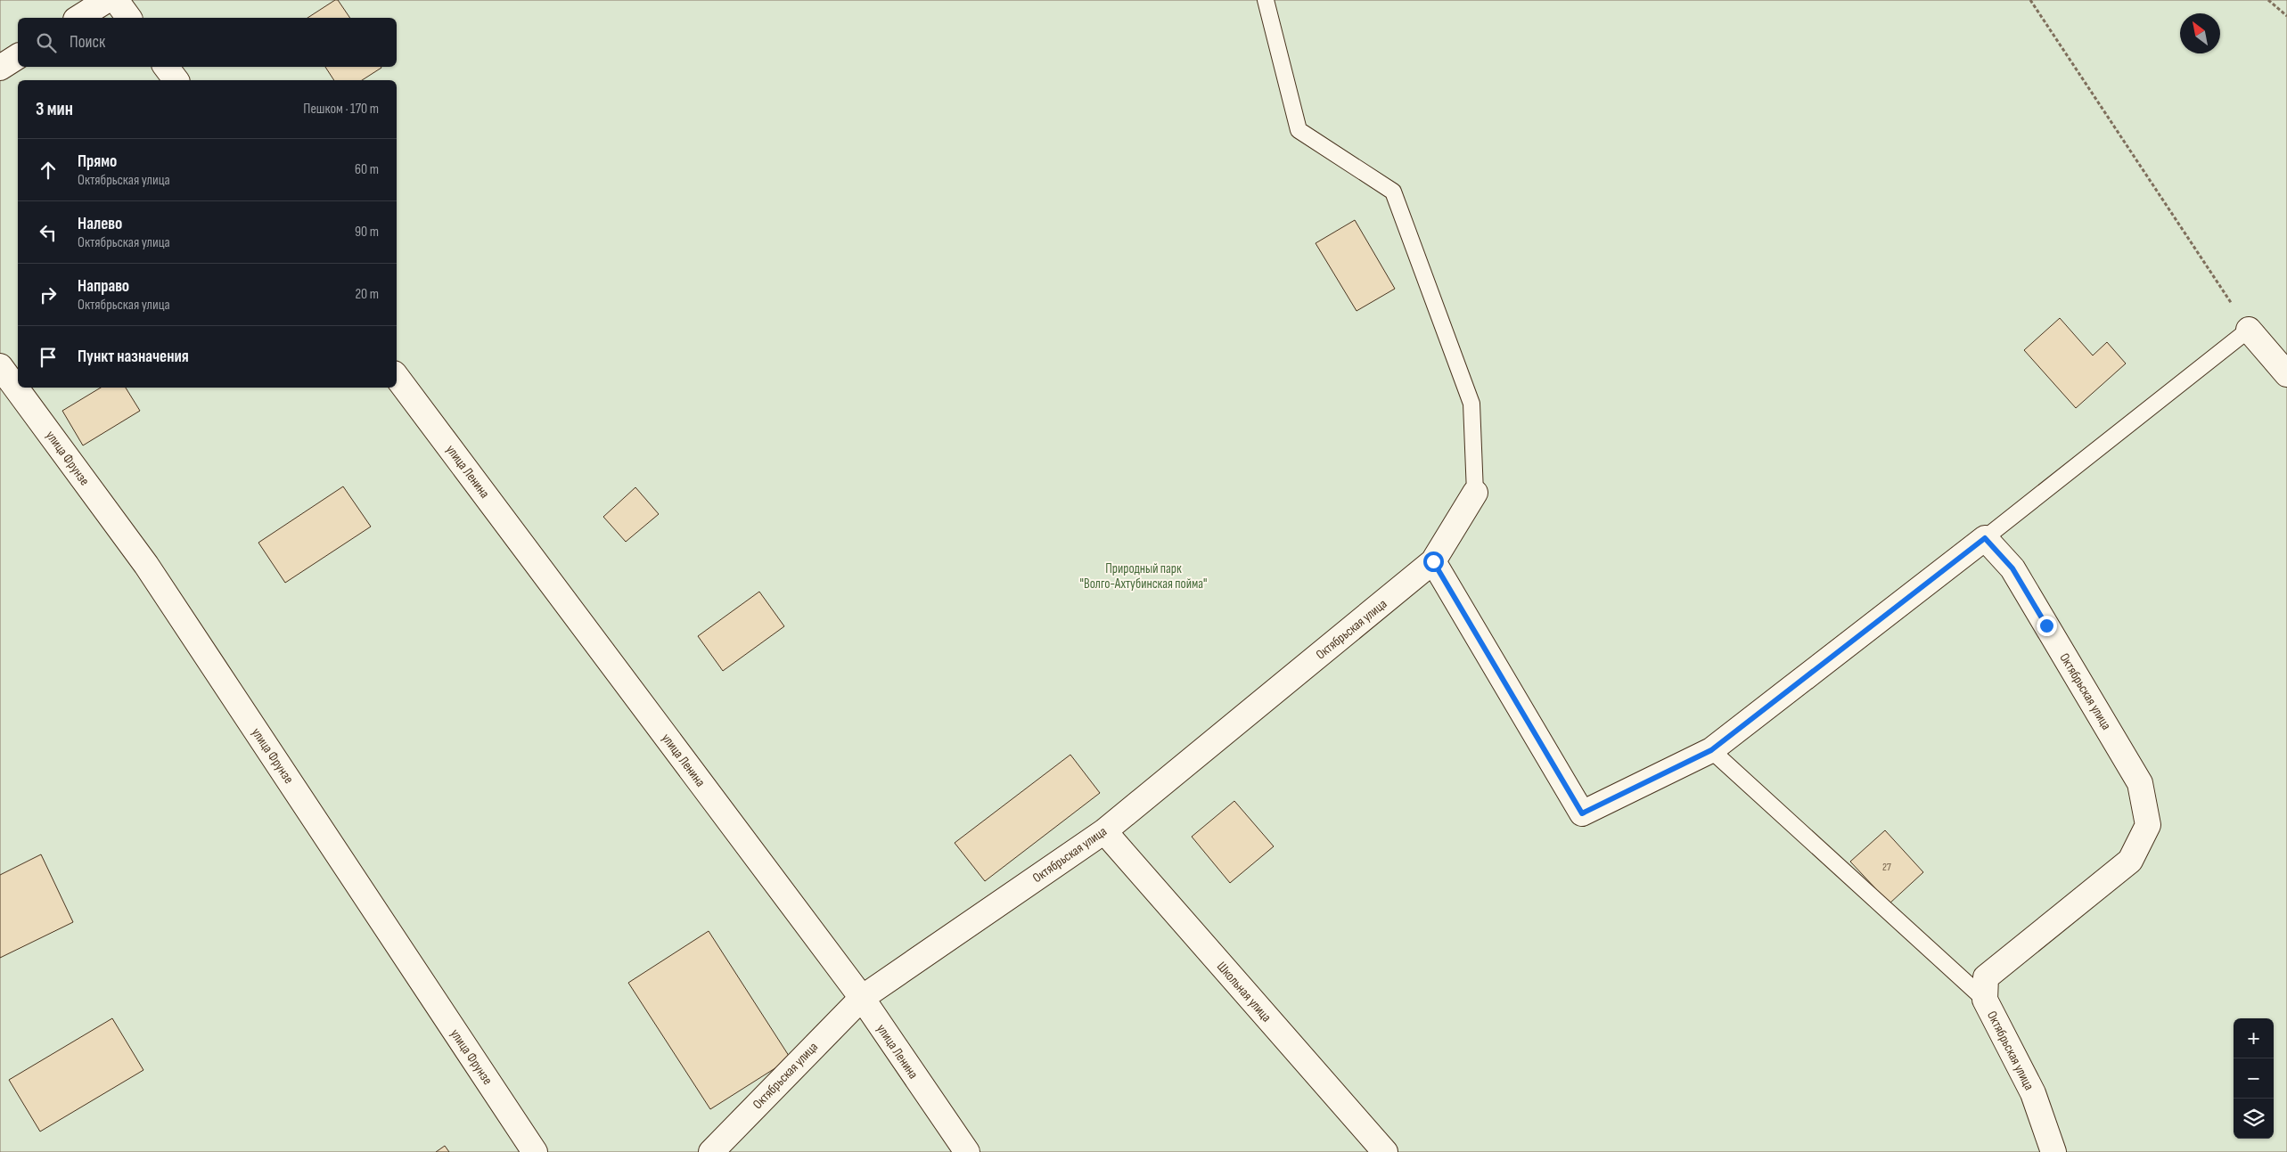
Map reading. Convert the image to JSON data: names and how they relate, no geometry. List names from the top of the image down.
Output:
{
  "streets": {
    "street": [
      "улица Фрунзе",
      "улица Ленина",
      "Октябрьская улица",
      "Школьная улица"
    ]
  },
  "crossings": [
    ["улица Ленина", "Октябрьская улица"],
    ["Октябрьская улица", "Школьная улица"]
  ],
  "parks": ["Природный парк \"Волго-Ахтубинская пойма\""],
  "house_numbers": ["27"],
  "north": "top left",
  "page": {
    "search": "Поиск",
    "heading": ["3 мин", "Пешком · 170 m"],
    "list": [
      ["Прямо", "Октябрьская улица", "60 m"],
      ["Налево", "Октябрьская улица", "90 m"],
      ["Направо", "Октябрьская улица", "20 m"],
      "Пункт назначения"
    ],
    "map_buttons": ["+", "−"]
  }
}
